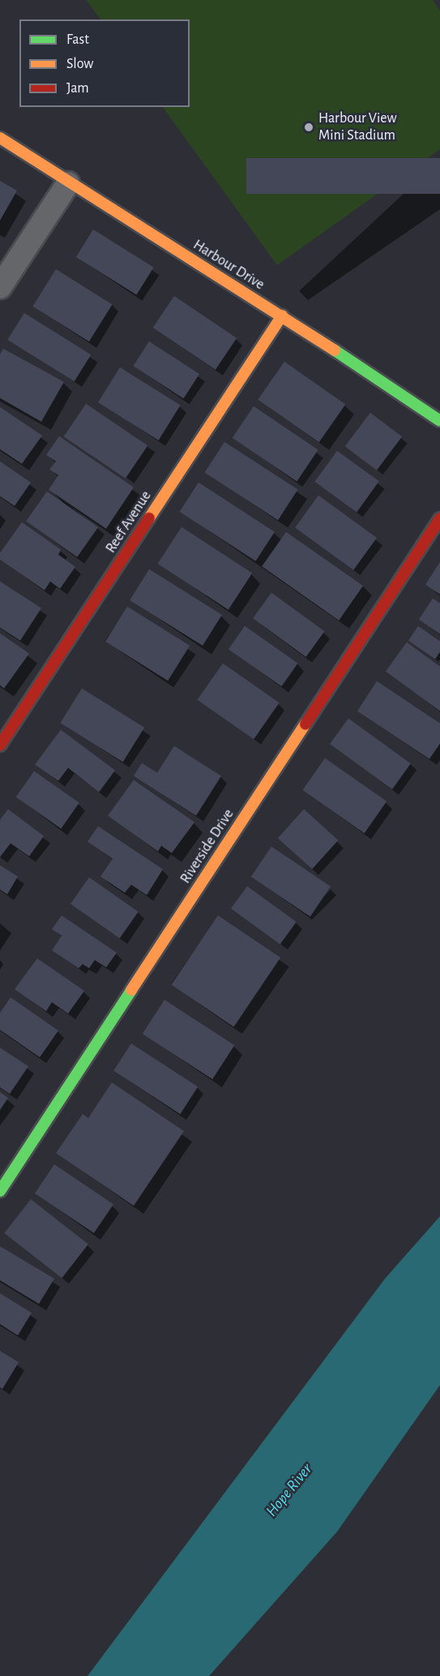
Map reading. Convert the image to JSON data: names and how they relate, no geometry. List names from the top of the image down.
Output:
{
  "streets": {
    "street": ["Harbour Drive", "Reef Avenue", "Riverside Drive"]
  },
  "crossings": [
    ["Harbour Drive", "Reef Avenue"]
  ],
  "water": ["Hope River"],
  "places": ["Harbour View Mini Stadium"],
  "legend": ["Fast", "Slow", "Jam"]
}
